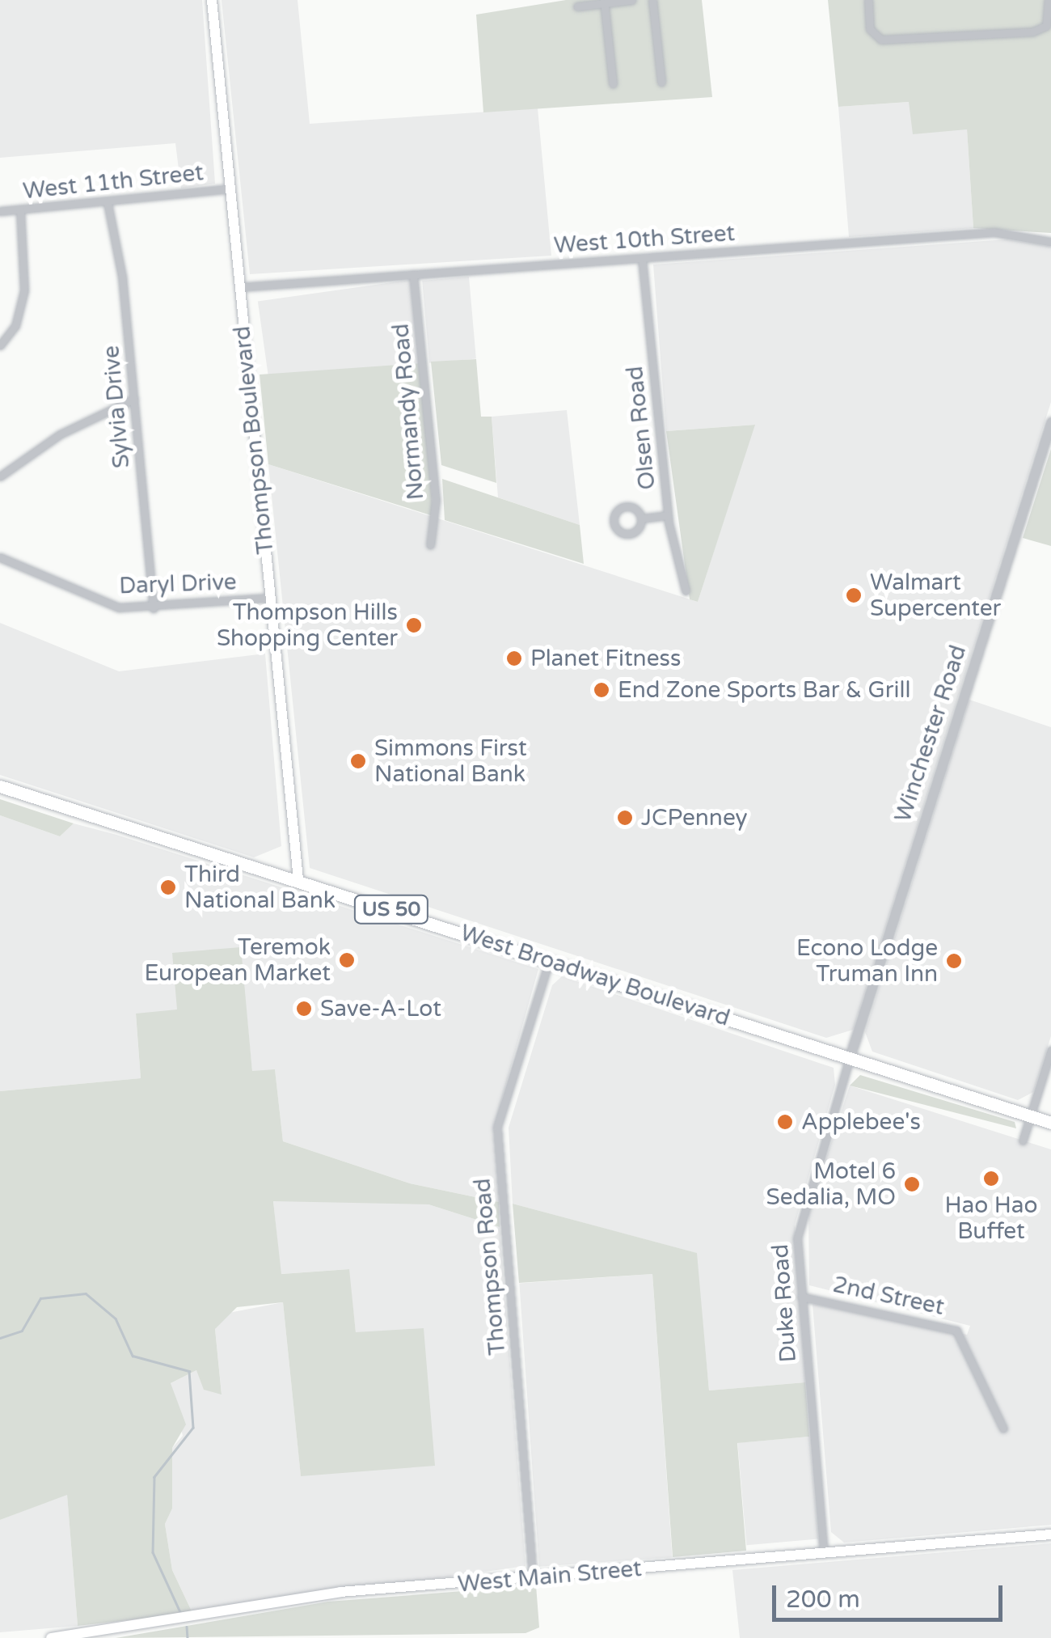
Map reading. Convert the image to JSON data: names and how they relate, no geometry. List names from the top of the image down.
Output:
{
  "streets": {
    "highway": ["US 50", "West Broadway Boulevard"],
    "main road": ["Thompson Boulevard", "West Main Street"],
    "street": [
      "West 11th Street",
      "West 10th Street",
      "Sylvia Drive",
      "Normandy Road",
      "Olsen Road",
      "Daryl Drive",
      "Winchester Road",
      "Thompson Road",
      "2nd Street",
      "Duke Road"
    ]
  },
  "crossings": [
    ["West 11th Street", "Sylvia Drive"],
    ["West 11th Street", "Thompson Boulevard"],
    ["West 10th Street", "Normandy Road"],
    ["West 10th Street", "Olsen Road"],
    ["West 10th Street", "Thompson Boulevard"],
    ["Sylvia Drive", "Daryl Drive"],
    ["Thompson Boulevard", "Daryl Drive"],
    ["Thompson Boulevard", "West Broadway Boulevard"],
    ["Winchester Road", "West Broadway Boulevard"],
    ["Winchester Road", "Duke Road"],
    ["West Broadway Boulevard", "Thompson Road"],
    ["West Broadway Boulevard", "Duke Road"],
    ["Thompson Road", "West Main Street"],
    ["2nd Street", "Duke Road"],
    ["Duke Road", "West Main Street"]
  ],
  "places": [
    "Walmart Supercenter",
    "Thompson Hills Shopping Center",
    "Planet Fitness",
    "End Zone Sports Bar & Grill",
    "Simmons First National Bank",
    "JCPenney",
    "Third National Bank",
    "Teremok European Market",
    "Econo Lodge Truman Inn",
    "Save-A-Lot",
    "Applebee's",
    "Hao Hao Buffet",
    "Motel 6 Sedalia, MO"
  ],
  "scale_bar": "200 m"
}
